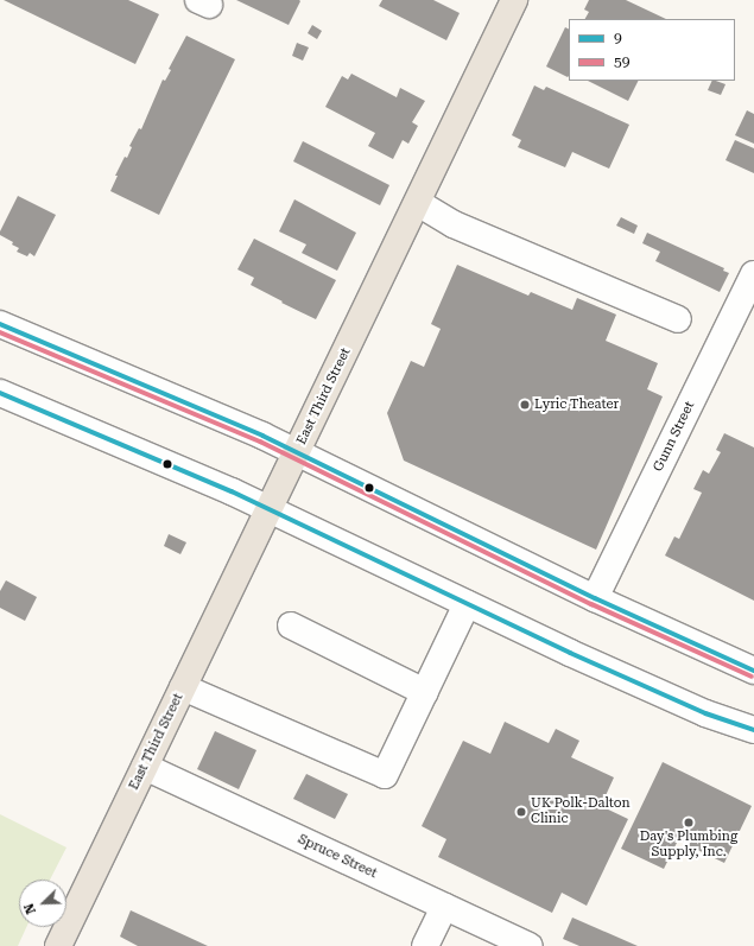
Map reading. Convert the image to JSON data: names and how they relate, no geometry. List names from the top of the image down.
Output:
{
  "streets": {
    "main road": ["East Third Street"],
    "street": ["Gunn Street", "Spruce Street"]
  },
  "crossings": [
    ["East Third Street", "Spruce Street"]
  ],
  "places": ["Lyric Theater", "UK Polk-Dalton Clinic", "Day's Plumbing Supply, Inc."],
  "lines": ["transit line 9", "transit line 59"],
  "legend": ["9", "59"],
  "north": "bottom left"
}
